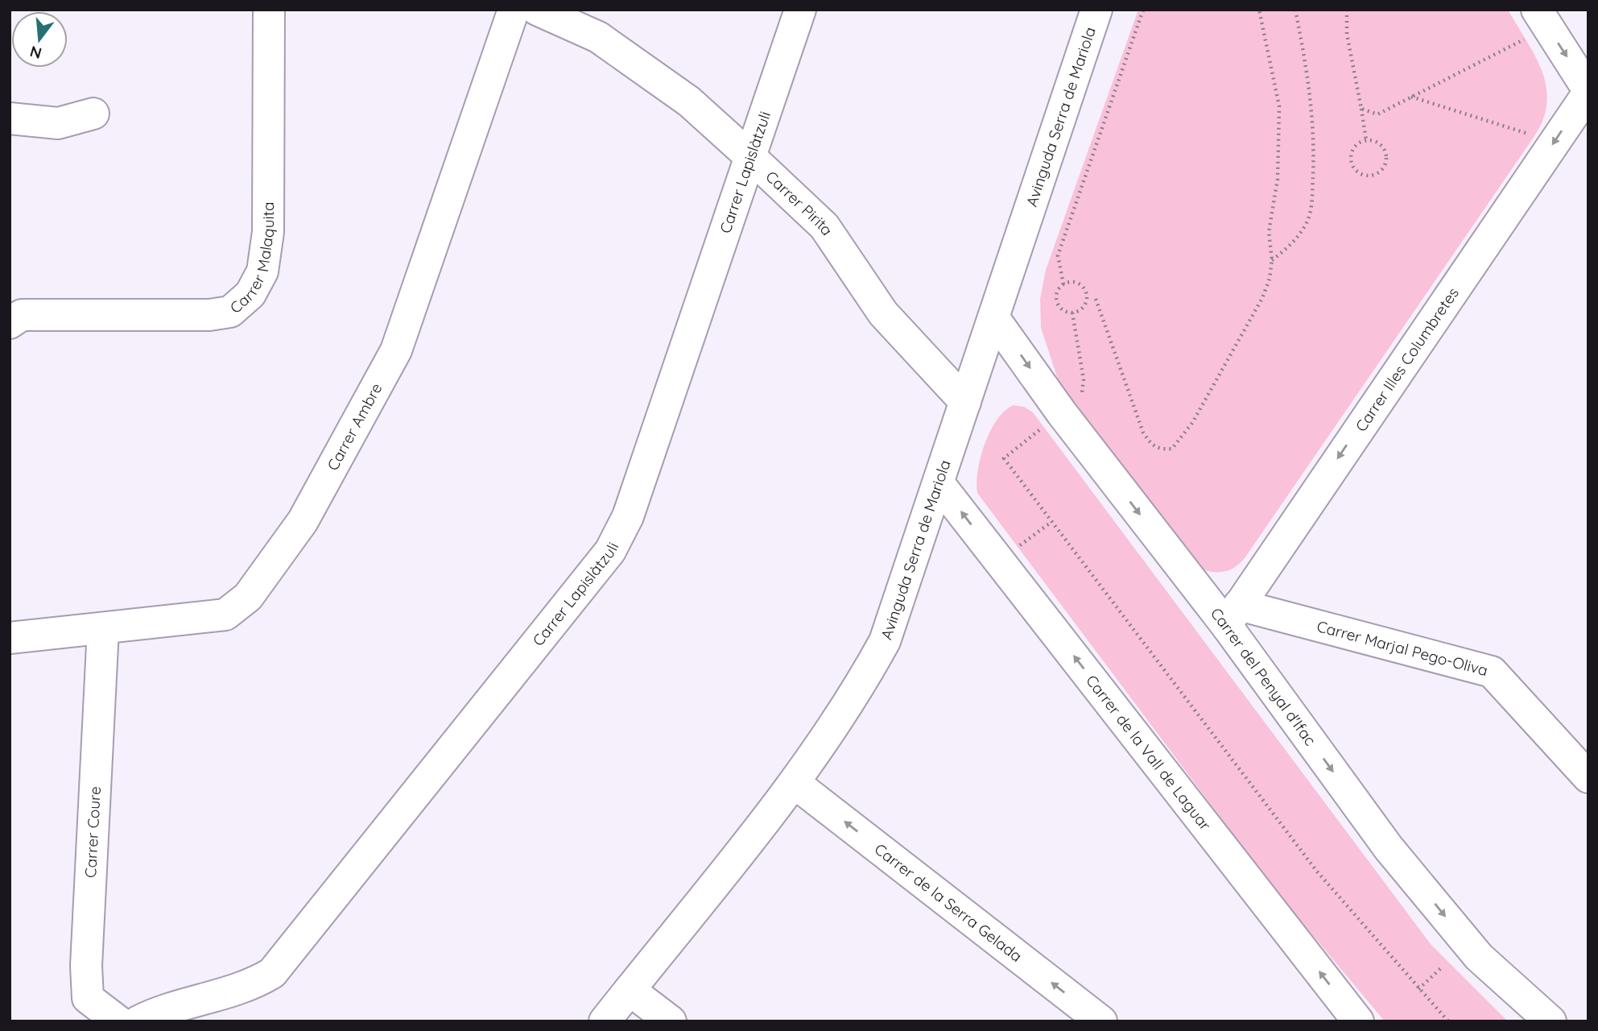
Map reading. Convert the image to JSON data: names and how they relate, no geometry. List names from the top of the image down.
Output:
{
  "streets": {
    "street": [
      "Avinguda Serra de Mariola",
      "Carrer Lapislàtzuli",
      "Carrer Pirita",
      "Carrer Malaquita",
      "Carrer Illes Columbretes",
      "Carrer Ambre",
      "Carrer Marjal Pego-Oliva",
      "Carrer del Penyal d'Ifac",
      "Carrer de la Vall de Laguar",
      "Carrer Coure",
      "Carrer de la Serra Gelada"
    ]
  },
  "crossings": [
    ["Avinguda Serra de Mariola", "Carrer Pirita"],
    ["Avinguda Serra de Mariola", "Carrer del Penyal d'Ifac"],
    ["Avinguda Serra de Mariola", "Carrer de la Vall de Laguar"],
    ["Avinguda Serra de Mariola", "Carrer de la Serra Gelada"],
    ["Carrer Lapislàtzuli", "Carrer Pirita"],
    ["Carrer Illes Columbretes", "Carrer Marjal Pego-Oliva"],
    ["Carrer Illes Columbretes", "Carrer del Penyal d'Ifac"],
    ["Carrer Ambre", "Carrer Coure"],
    ["Carrer Marjal Pego-Oliva", "Carrer del Penyal d'Ifac"]
  ],
  "one_way": [
    "Carrer Illes Columbretes",
    "Carrer del Penyal d'Ifac",
    "Carrer de la Vall de Laguar",
    "Carrer de la Serra Gelada"
  ],
  "north": "bottom"
}
